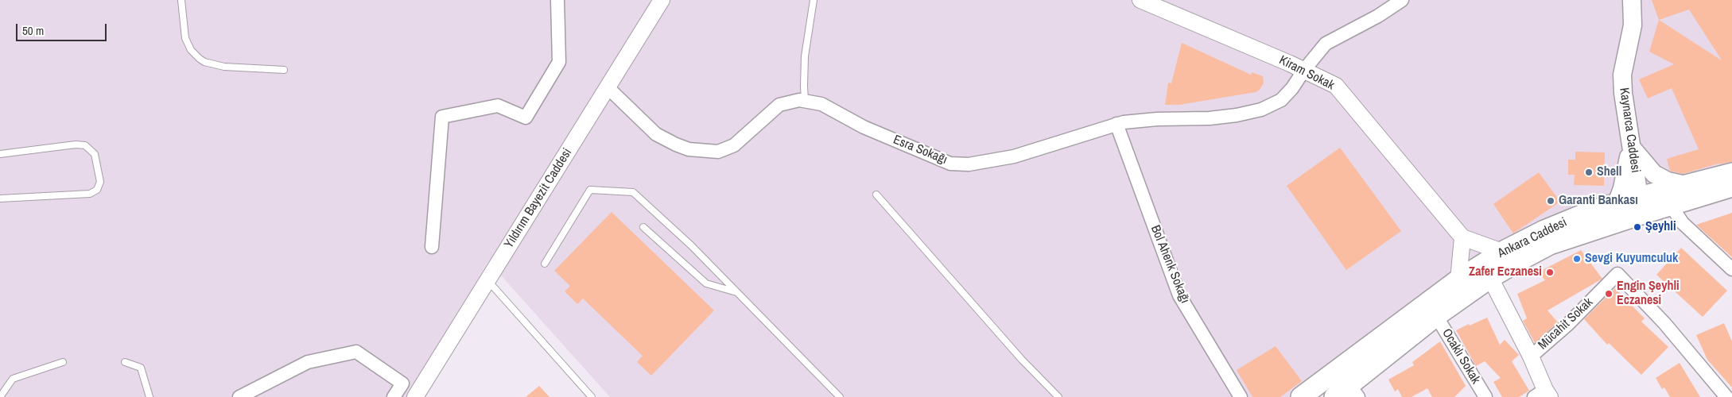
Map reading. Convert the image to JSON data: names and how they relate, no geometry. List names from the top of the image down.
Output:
{
  "streets": {
    "main road": ["Kaynarca Caddesi", "Ankara Caddesi"],
    "street": [
      "Kiram Sokak",
      "Esra Sokağı",
      "Yıldırım Bayezit Caddesi",
      "Bol Ahenk Sokağı",
      "Mücahit Sokak",
      "Ocaklı Sokak"
    ]
  },
  "crossings": [
    ["Kiram Sokak", "Esra Sokağı"],
    ["Kaynarca Caddesi", "Ankara Caddesi"],
    ["Esra Sokağı", "Yıldırım Bayezit Caddesi"],
    ["Esra Sokağı", "Bol Ahenk Sokağı"],
    ["Ankara Caddesi", "Ocaklı Sokak"]
  ],
  "places": [
    "Shell",
    "Garanti Bankası",
    "Şeyhli",
    "Sevgi Kuyumculuk",
    "Zafer Eczanesi",
    "Engin Şeyhli Eczanesi"
  ],
  "scale_bar": "50 m"
}
